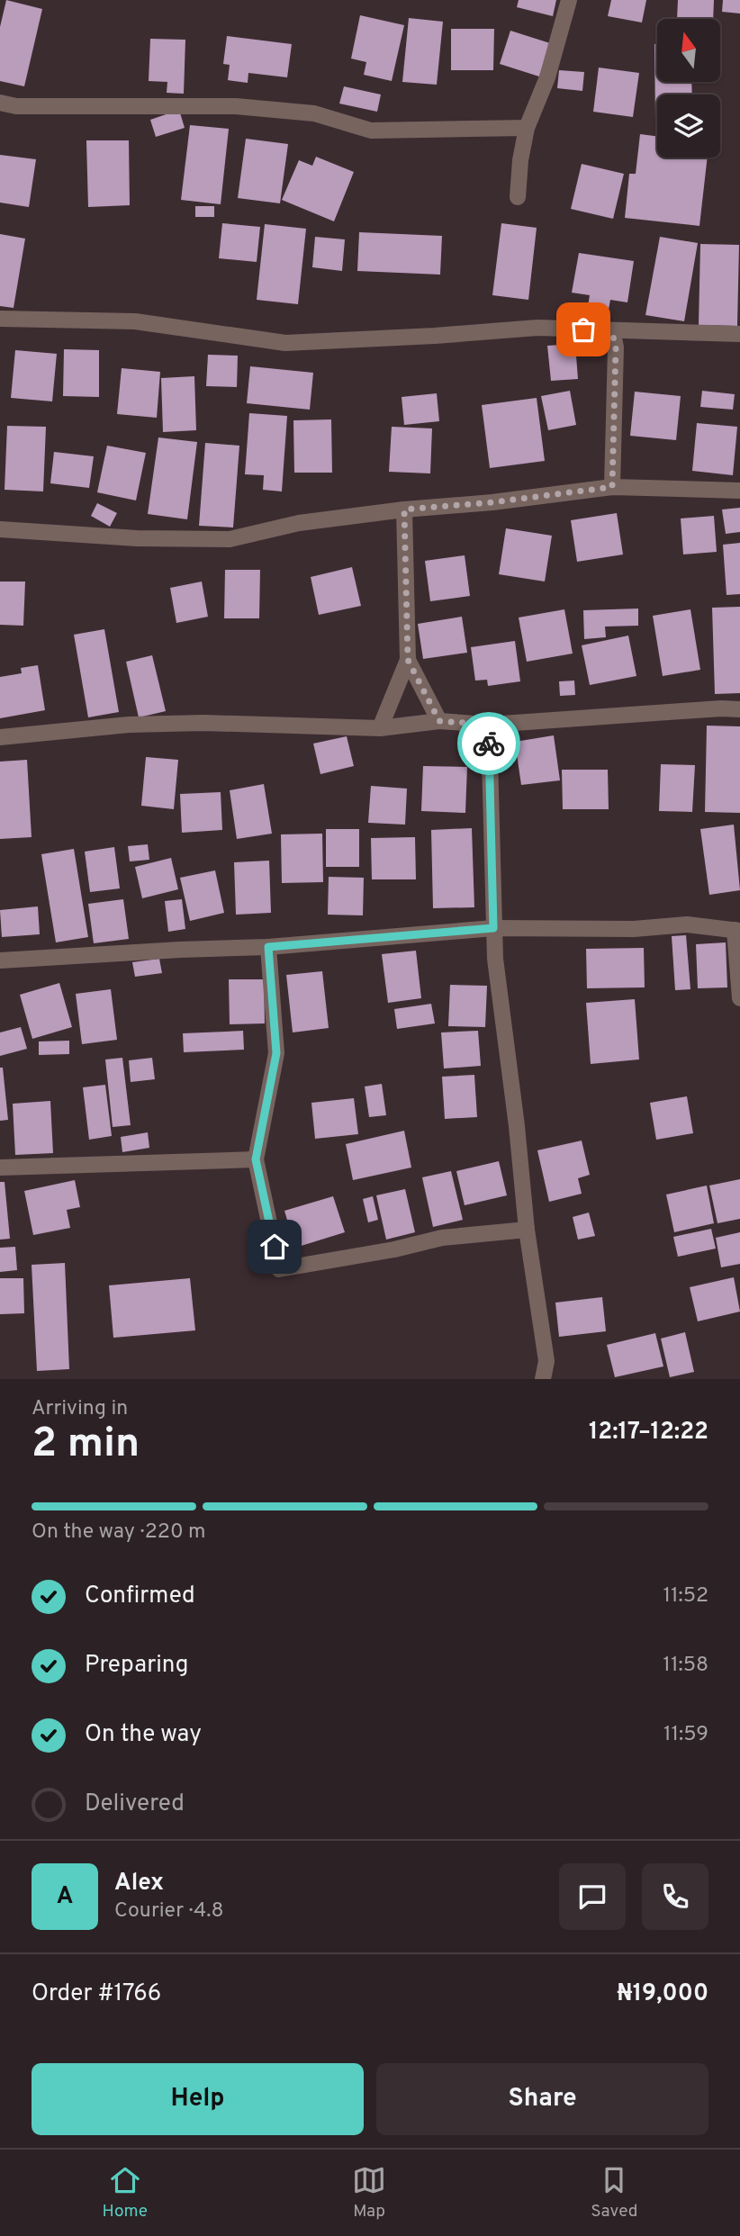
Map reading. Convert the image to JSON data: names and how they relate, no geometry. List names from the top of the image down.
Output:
{
  "north": "top",
  "page": {
    "heading": ["2 min", "Arriving in", "12:17–12:22"],
    "panel": [
      "Alex",
      "Courier · 4.8",
      "Order #1766",
      "₦19,000"
    ],
    "bar": "On the way · 220 m",
    "list": [
      ["Confirmed", "11:52"],
      ["Preparing", "11:58"],
      ["On the way", "11:59"],
      "Delivered"
    ],
    "round": "A",
    "buttons": ["Help", "Share"],
    "tabs": ["Home", "Map", "Saved"]
  }
}
